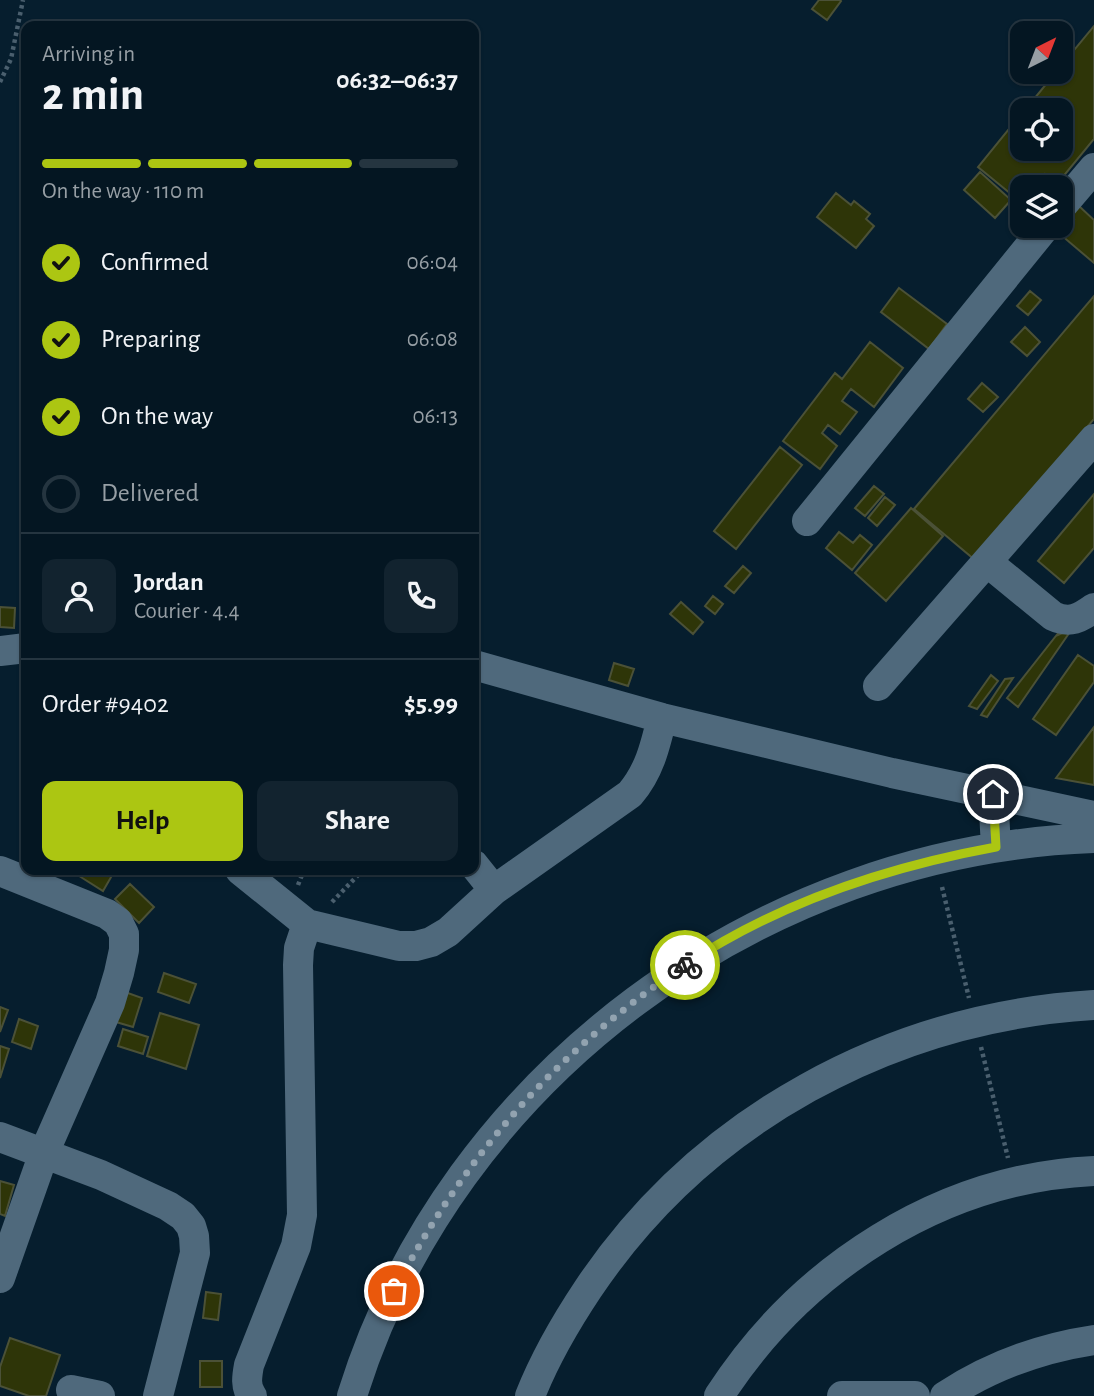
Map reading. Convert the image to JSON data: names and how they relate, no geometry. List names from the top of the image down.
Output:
{
  "north": "top right",
  "page": {
    "heading": ["2 min", "Arriving in", "06:32–06:37"],
    "panel": [
      "Jordan",
      "Courier · 4.4",
      "Order #9402",
      "$5.99"
    ],
    "bar": "On the way · 110 m",
    "list": [
      ["Confirmed", "06:04"],
      ["Preparing", "06:08"],
      ["On the way", "06:13"],
      "Delivered"
    ],
    "buttons": ["Help", "Share"]
  }
}
